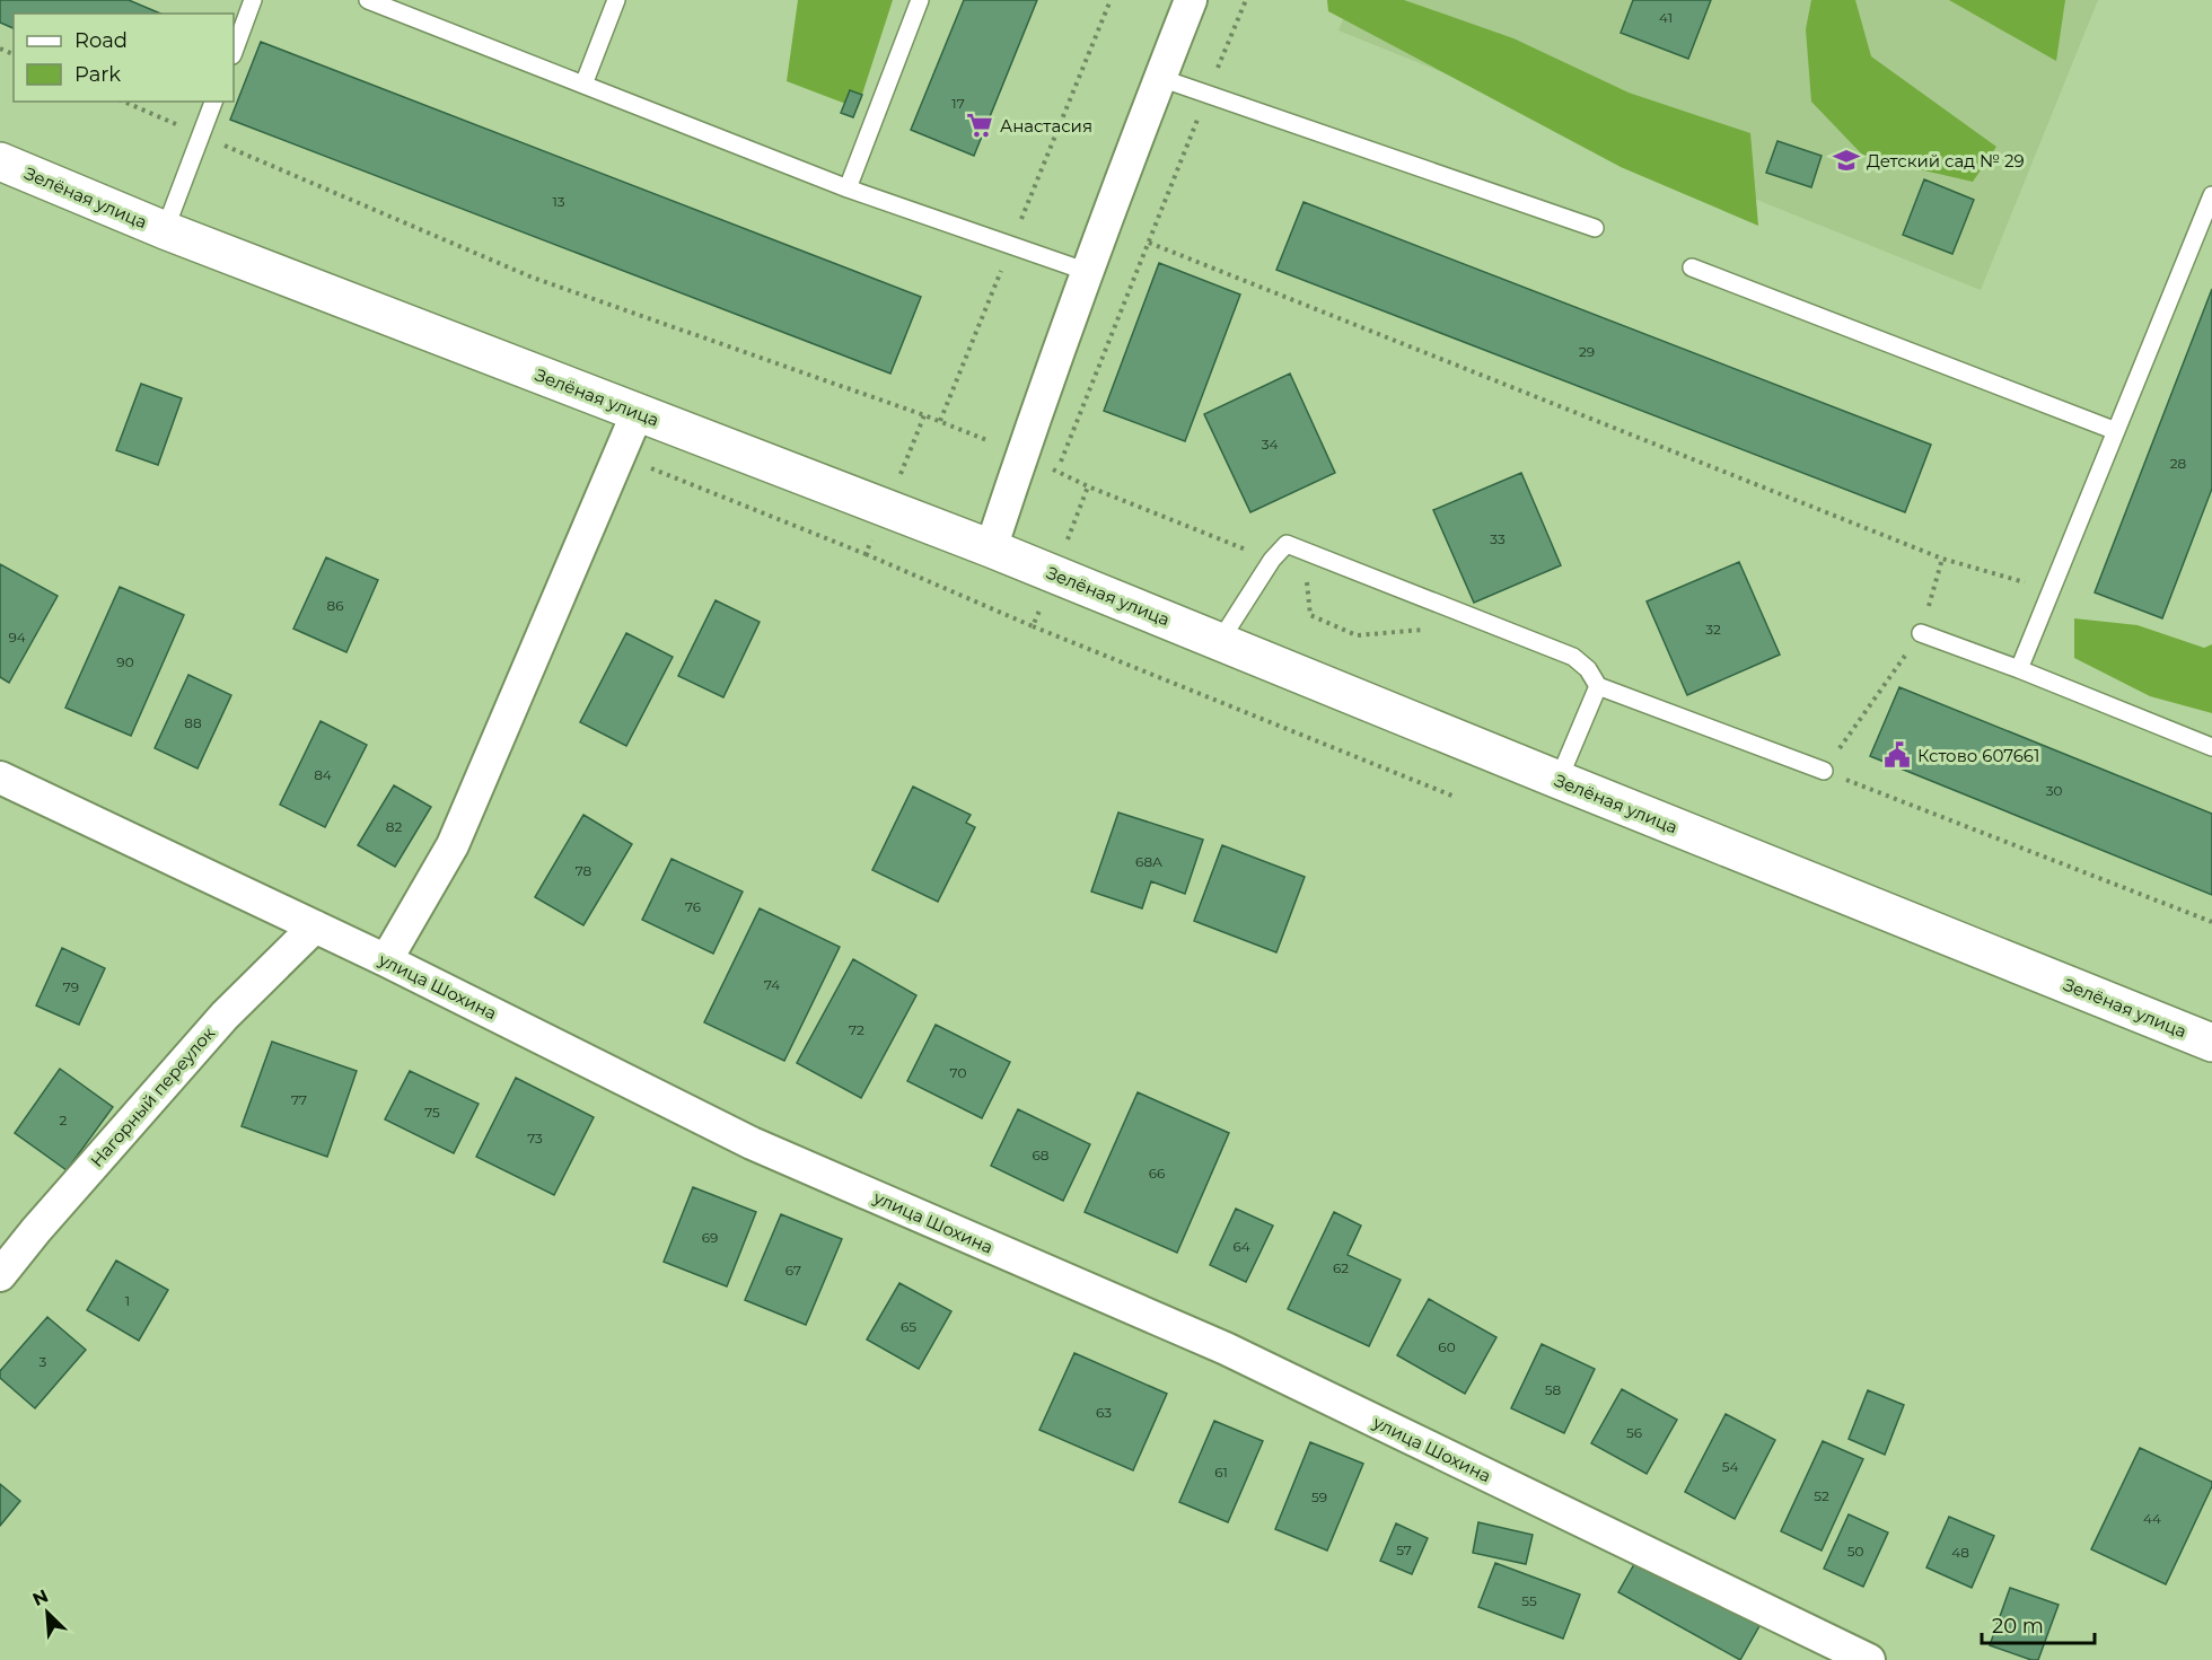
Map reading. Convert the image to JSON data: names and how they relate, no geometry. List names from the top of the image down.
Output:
{
  "streets": {
    "main road": ["Зелёная улица"],
    "street": ["улица Шохина", "Нагорный переулок"]
  },
  "crossings": [
    ["улица Шохина", "Нагорный переулок"]
  ],
  "places": {
    "supermarket": ["Анастасия"],
    "school or university": ["Детский сад № 29"],
    "public building": ["Кстово 607661"]
  },
  "house_numbers": [
    "41",
    "17",
    "13",
    "29",
    "34",
    "28",
    "33",
    "86",
    "32",
    "94",
    "90",
    "88",
    "84",
    "30",
    "82",
    "68А",
    "78",
    "76",
    "74",
    "79",
    "72",
    "70",
    "77",
    "75",
    "2",
    "73",
    "68",
    "66",
    "69",
    "64",
    "62",
    "67",
    "1",
    "65",
    "60",
    "3",
    "58",
    "63",
    "56",
    "54",
    "61",
    "52",
    "59",
    "44",
    "57",
    "50",
    "48",
    "55"
  ],
  "legend": ["Road", "Park"],
  "scale_bar": "20 m",
  "north": "top left"
}
